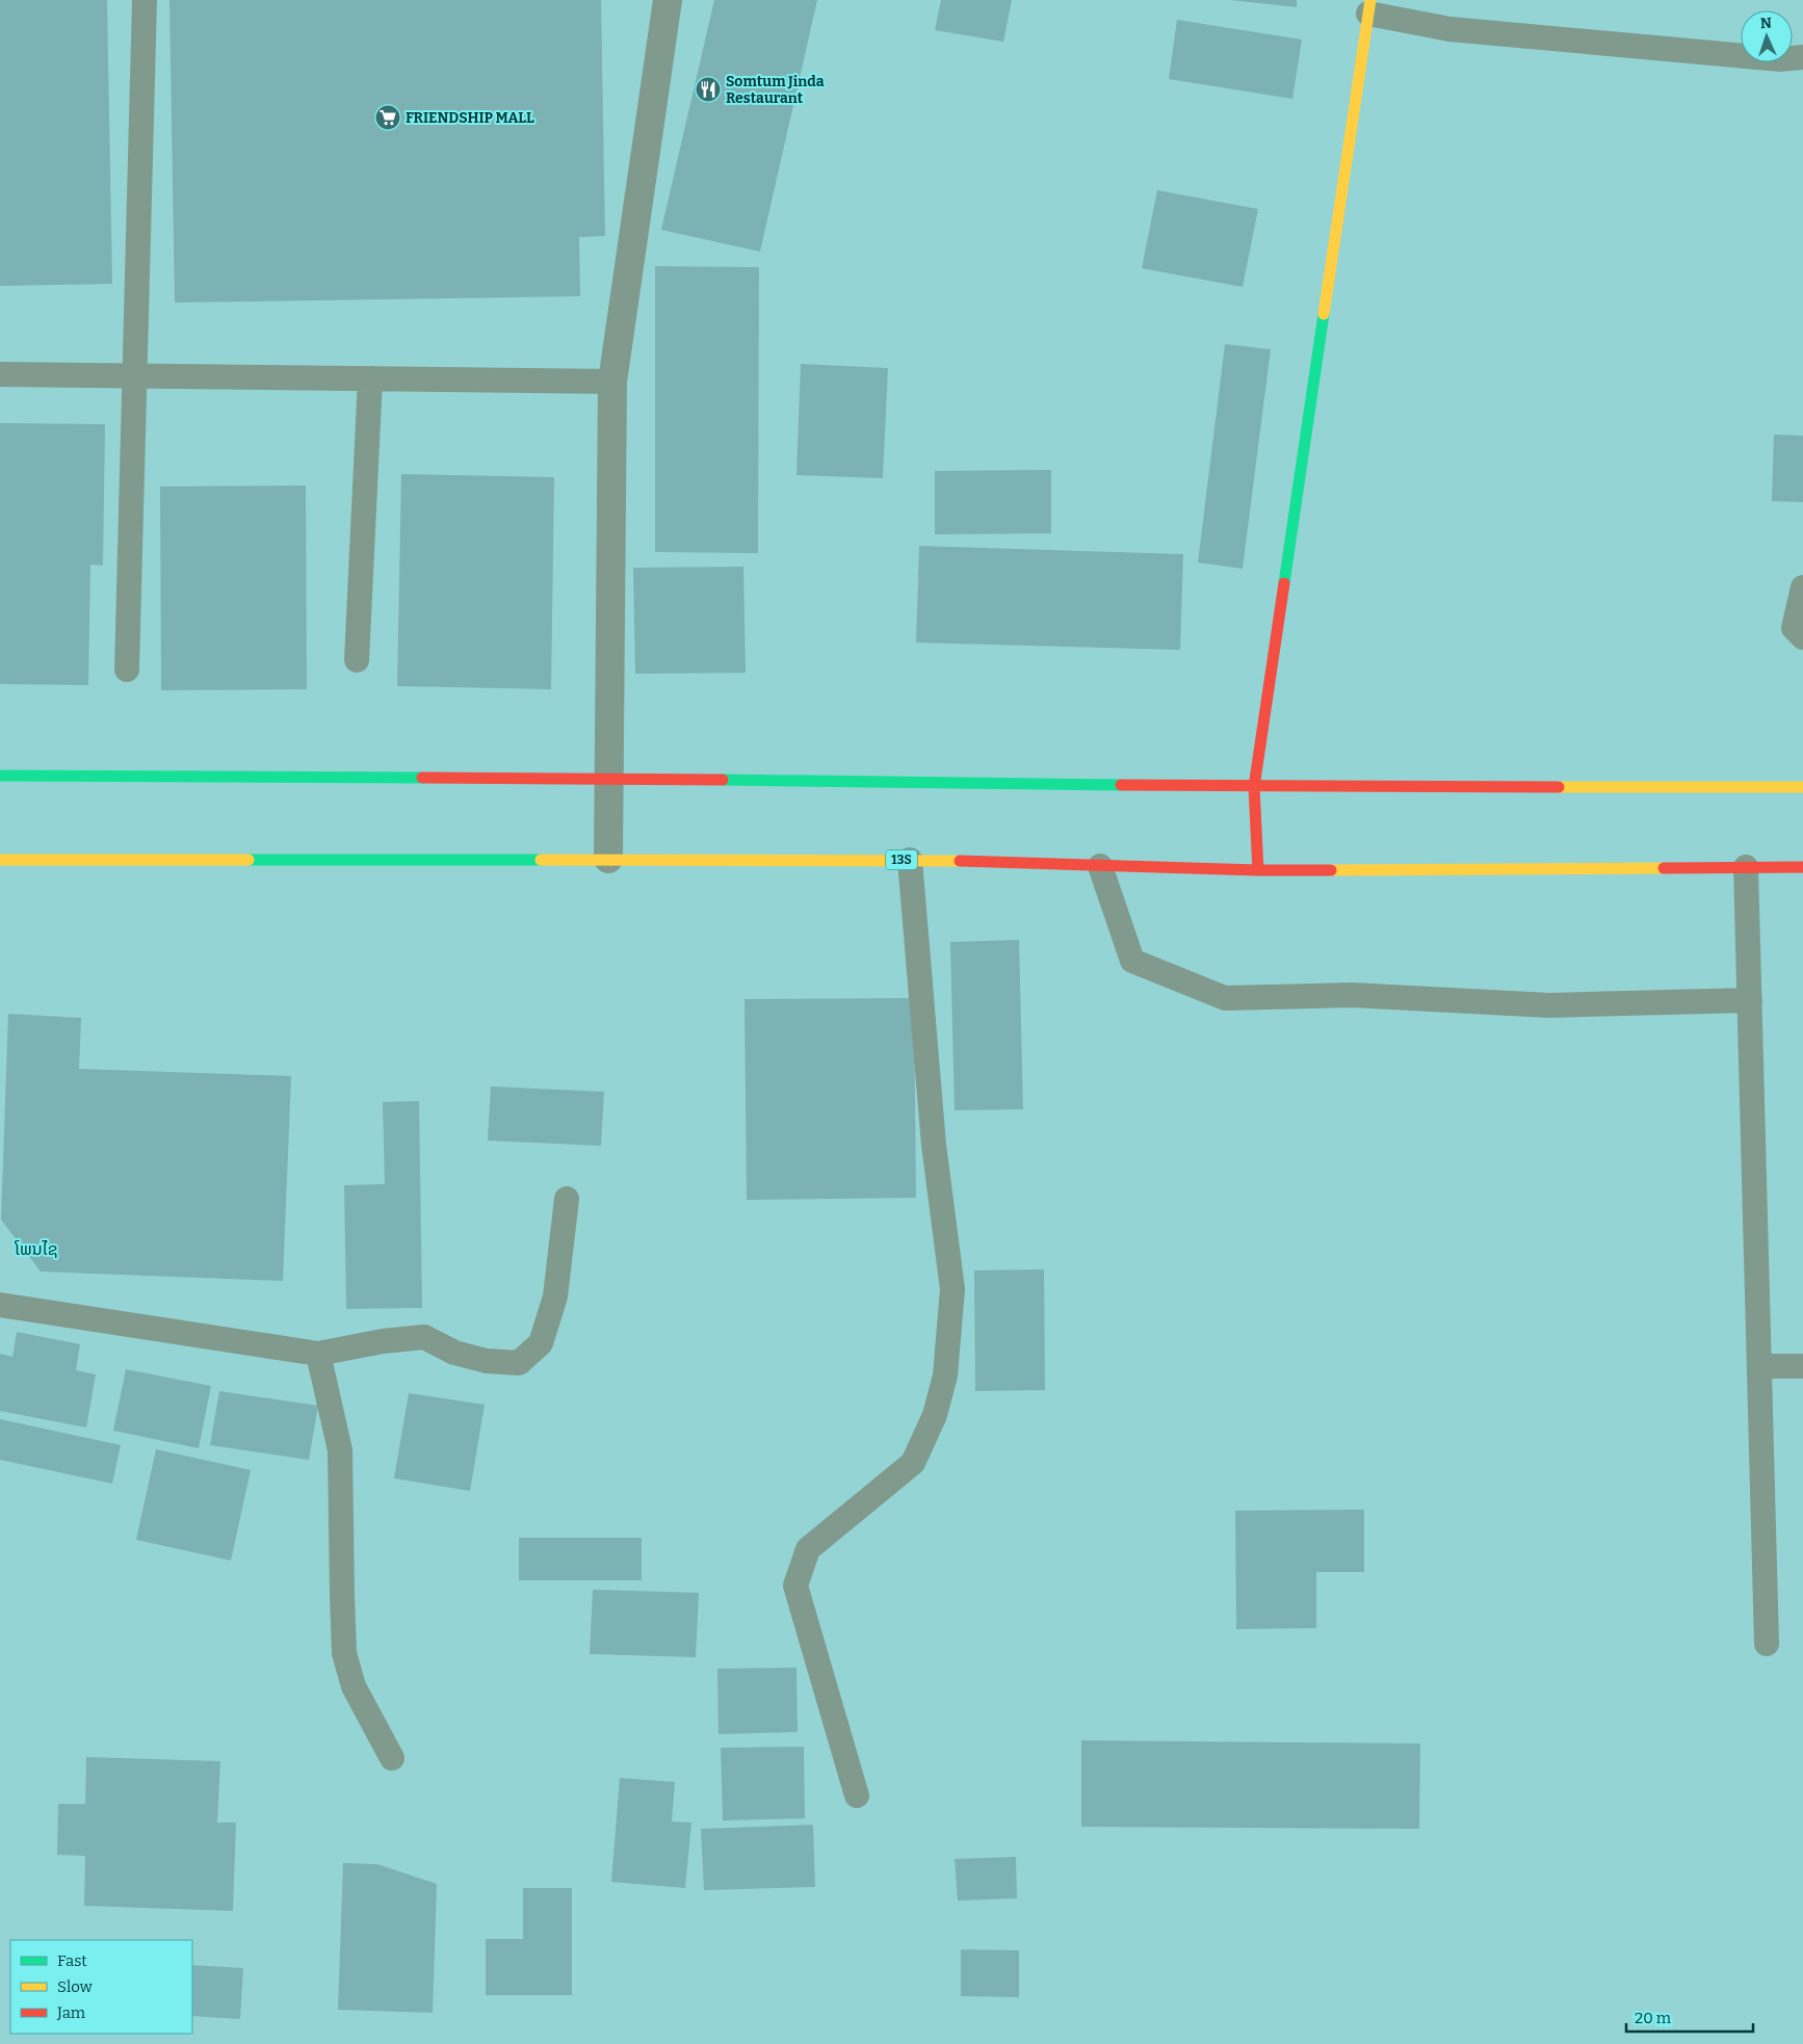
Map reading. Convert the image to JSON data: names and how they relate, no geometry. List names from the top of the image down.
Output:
{
  "streets": {
    "main road": ["13S"]
  },
  "districts": ["ໂພນໄຊ"],
  "places": {
    "restaurant": ["Somtum Jinda Restaurant"],
    "supermarket": ["FRIENDSHIP MALL"]
  },
  "legend": ["Fast", "Slow", "Jam"],
  "scale_bar": "20 m",
  "north": "top"
}
